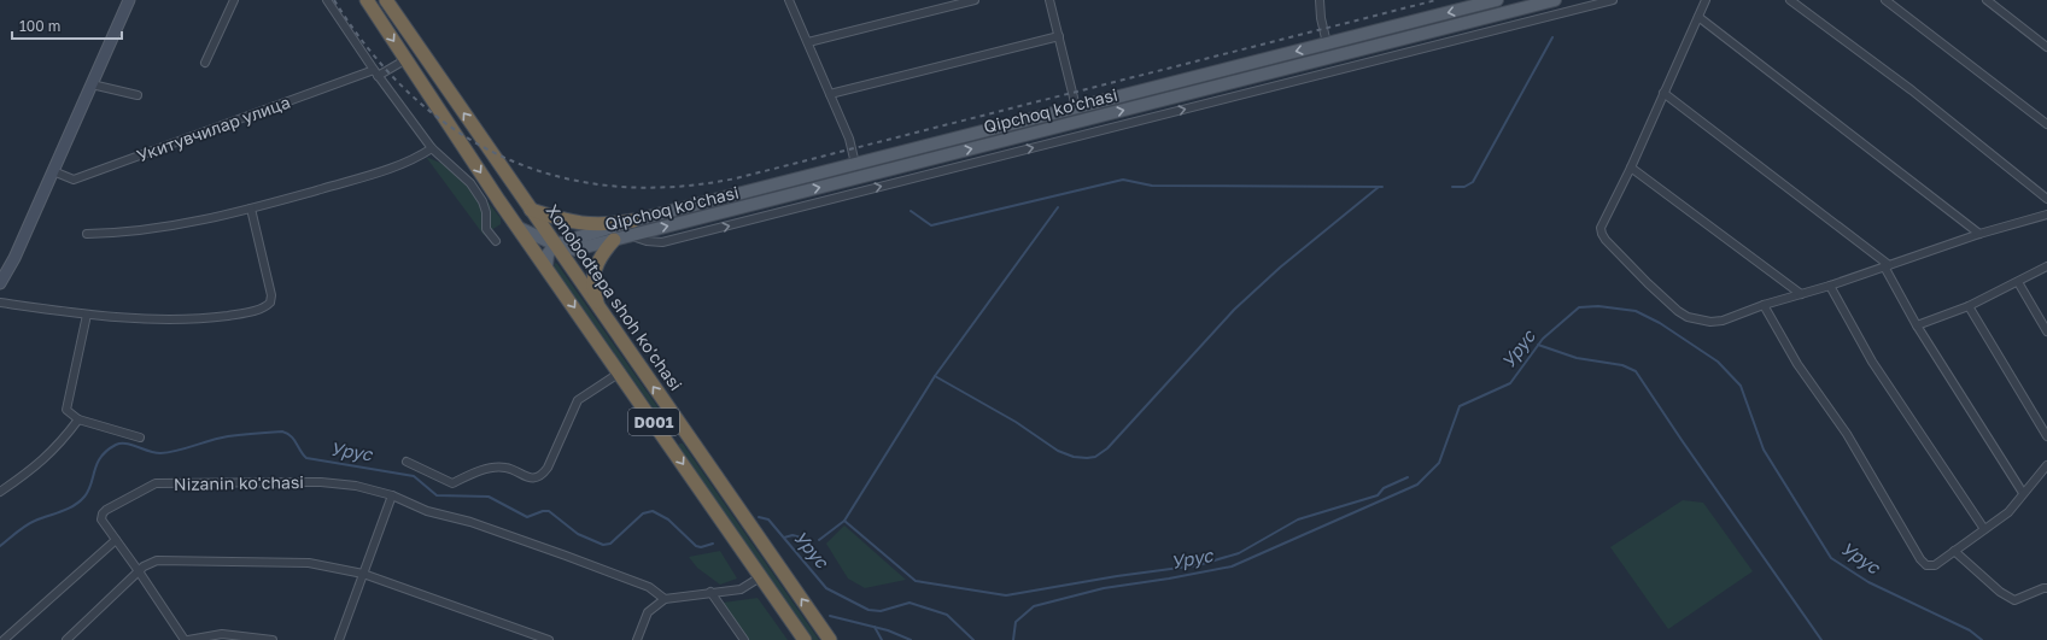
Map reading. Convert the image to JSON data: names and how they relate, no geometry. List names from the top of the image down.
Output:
{
  "streets": {
    "highway": ["Xonobodtepa shoh ko'chasi", "D001"],
    "main road": ["Qipchoq ko'chasi"],
    "street": ["Укитувчилар улица", "Nizanin ko'chasi"]
  },
  "crossings": [
    ["Qipchoq ko'chasi", "Xonobodtepa shoh ko'chasi"],
    ["Qipchoq ko'chasi", "D001"],
    ["Укитувчилар улица", "D001"]
  ],
  "water": ["Урус"],
  "scale_bar": "100 m"
}
